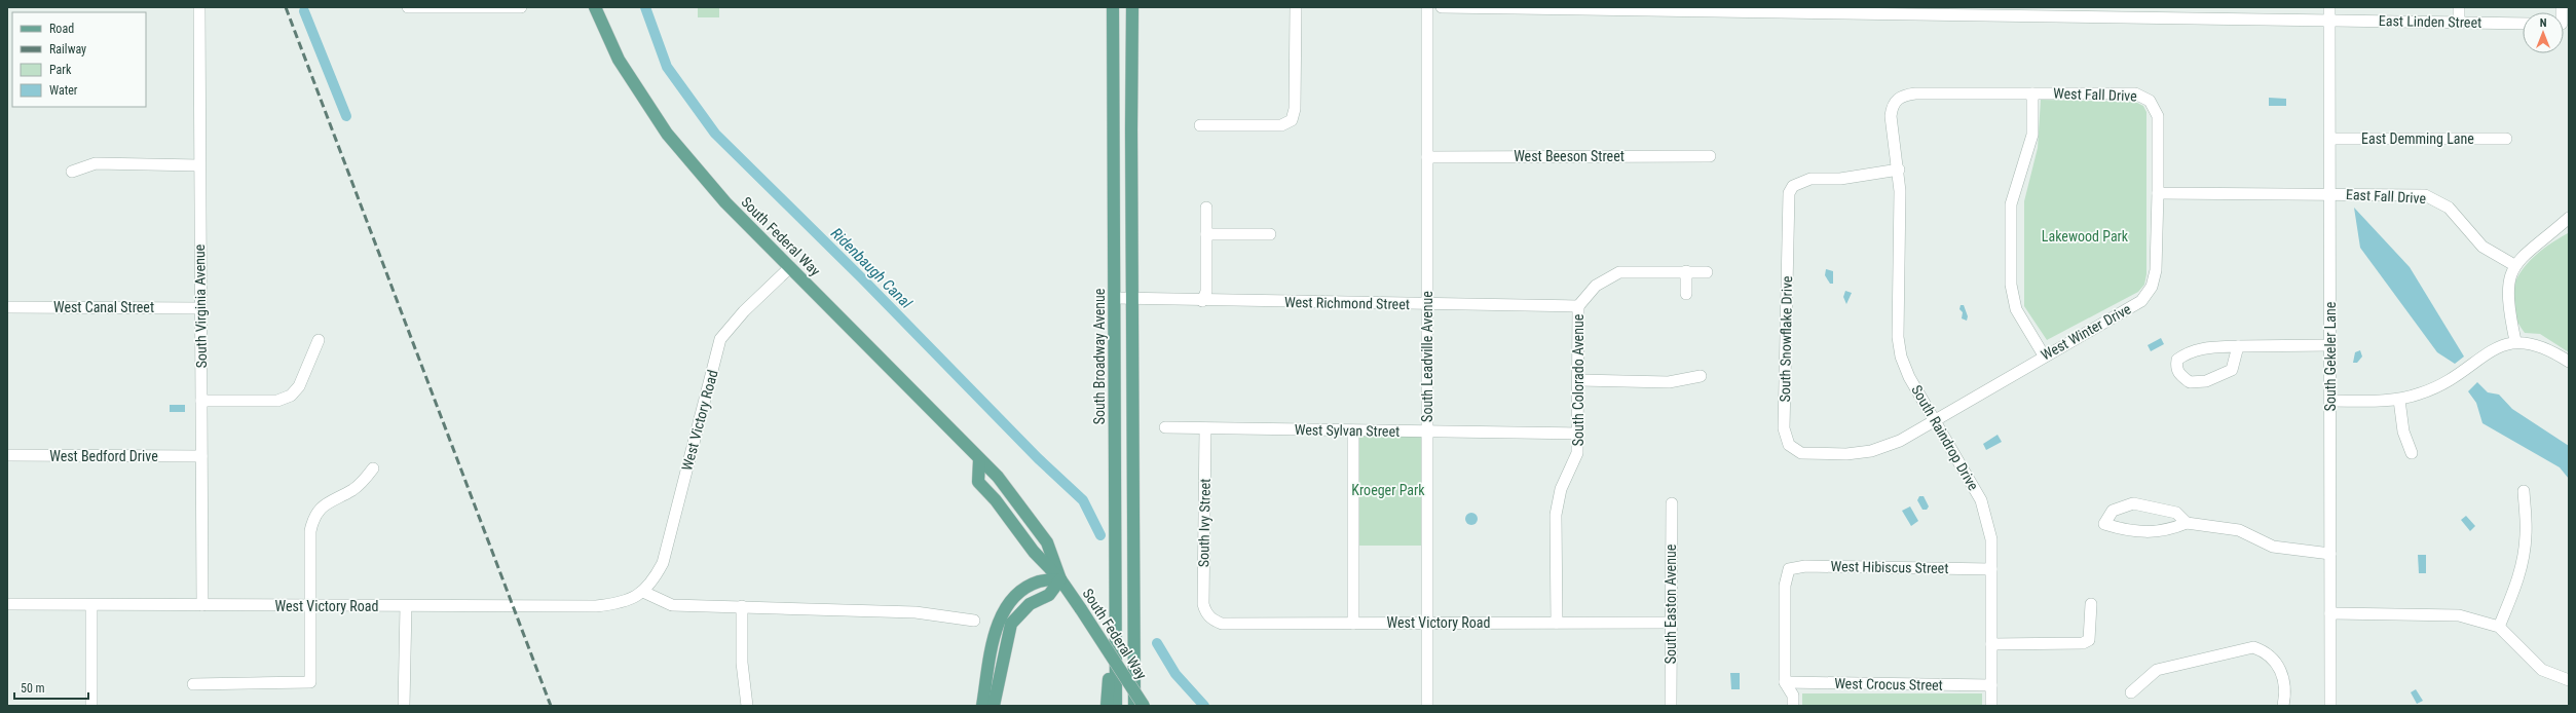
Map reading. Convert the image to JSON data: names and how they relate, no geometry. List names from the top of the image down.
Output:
{
  "streets": {
    "main road": ["South Federal Way", "South Broadway Avenue"],
    "street": [
      "East Linden Street",
      "West Fall Drive",
      "East Demming Lane",
      "West Beeson Street",
      "East Fall Drive",
      "West Richmond Street",
      "South Virginia Avenue",
      "West Canal Street",
      "West Winter Drive",
      "South Snowflake Drive",
      "South Leadville Avenue",
      "South Gekeler Lane",
      "South Colorado Avenue",
      "West Victory Road",
      "West Sylvan Street",
      "South Raindrop Drive",
      "West Bedford Drive",
      "South Ivy Street",
      "West Hibiscus Street",
      "South Easton Avenue",
      "West Crocus Street"
    ]
  },
  "crossings": [
    ["East Linden Street", "South Gekeler Lane"],
    ["West Fall Drive", "West Winter Drive"],
    ["West Fall Drive", "South Snowflake Drive"],
    ["West Fall Drive", "South Raindrop Drive"],
    ["East Demming Lane", "South Gekeler Lane"],
    ["West Beeson Street", "South Leadville Avenue"],
    ["East Fall Drive", "South Gekeler Lane"],
    ["South Federal Way", "West Victory Road"],
    ["West Richmond Street", "South Broadway Avenue"],
    ["West Richmond Street", "South Leadville Avenue"],
    ["West Richmond Street", "South Colorado Avenue"],
    ["South Virginia Avenue", "West Canal Street"],
    ["South Virginia Avenue", "West Victory Road"],
    ["South Virginia Avenue", "West Bedford Drive"],
    ["West Winter Drive", "South Snowflake Drive"],
    ["West Winter Drive", "South Raindrop Drive"],
    ["South Snowflake Drive", "South Raindrop Drive"],
    ["South Leadville Avenue", "West Victory Road"],
    ["South Leadville Avenue", "West Sylvan Street"],
    ["South Colorado Avenue", "West Victory Road"],
    ["South Colorado Avenue", "West Sylvan Street"],
    ["West Victory Road", "South Ivy Street"],
    ["West Victory Road", "South Easton Avenue"],
    ["West Sylvan Street", "South Ivy Street"],
    ["South Raindrop Drive", "West Hibiscus Street"],
    ["South Raindrop Drive", "West Crocus Street"],
    ["West Hibiscus Street", "West Crocus Street"]
  ],
  "water": ["Ridenbaugh Canal"],
  "parks": ["Lakewood Park", "Kroeger Park"],
  "legend": [
    "Road",
    "Railway",
    "Park",
    "Water"
  ],
  "scale_bar": "50 m",
  "north": "top"
}
